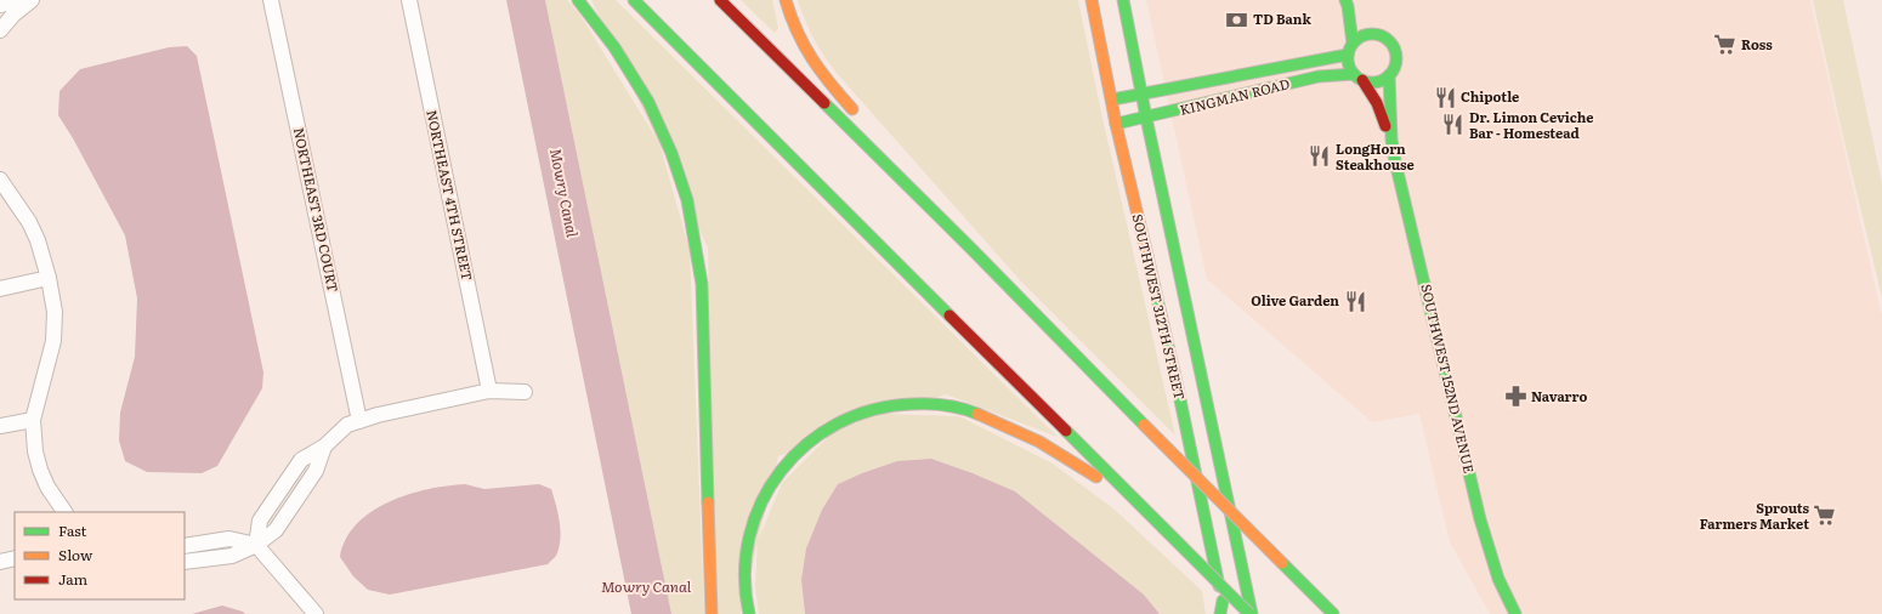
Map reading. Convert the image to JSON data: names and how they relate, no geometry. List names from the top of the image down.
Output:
{
  "streets": {
    "main road": ["KINGMAN ROAD", "SOUTHWEST 312TH STREET", "SOUTHWEST 152ND AVENUE"],
    "street": ["NORTHEAST 4TH STREET", "NORTHEAST 3RD COURT"]
  },
  "crossings": [
    ["KINGMAN ROAD", "SOUTHWEST 312TH STREET"],
    ["KINGMAN ROAD", "SOUTHWEST 152ND AVENUE"]
  ],
  "water": ["Mowry Canal"],
  "places": {
    "bank": ["TD Bank"],
    "supermarket": ["Ross", "Sprouts Farmers Market"],
    "restaurant": [
      "Chipotle",
      "Dr. Limon Ceviche Bar - Homestead",
      "LongHorn Steakhouse",
      "Olive Garden"
    ],
    "pharmacy": ["Navarro"]
  },
  "legend": ["Fast", "Slow", "Jam"]
}
